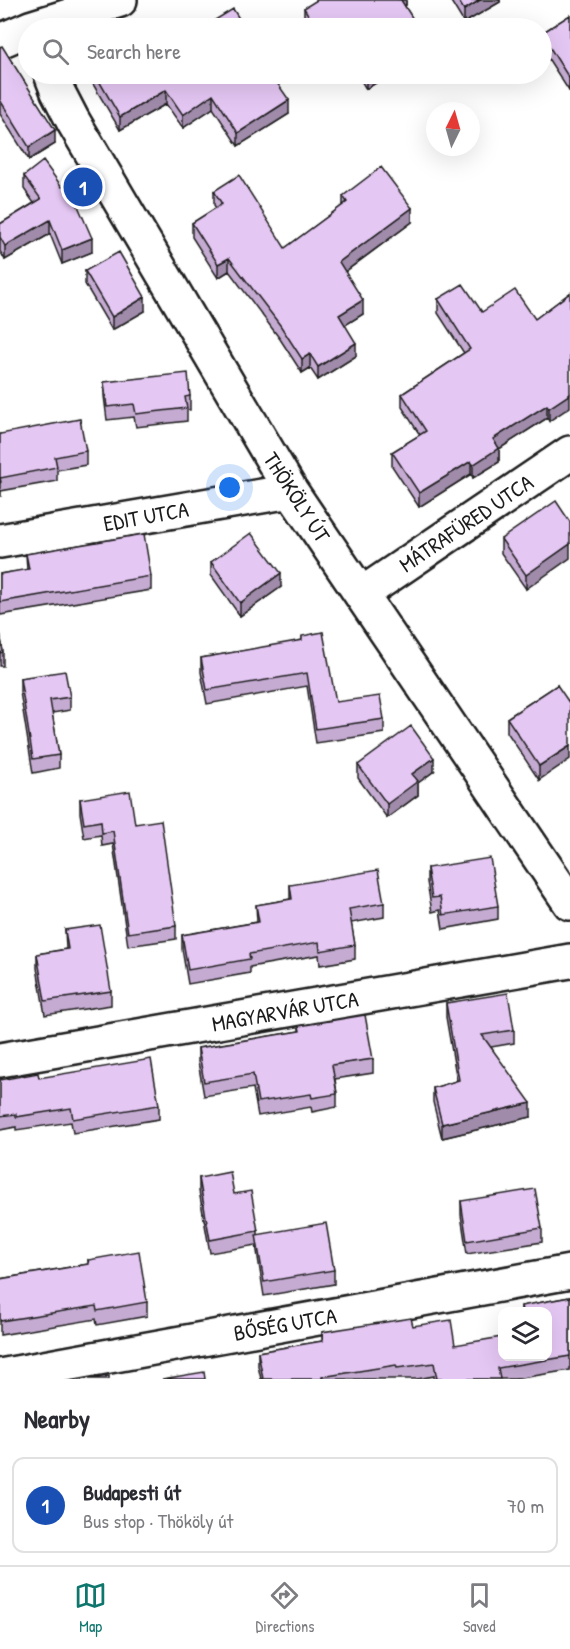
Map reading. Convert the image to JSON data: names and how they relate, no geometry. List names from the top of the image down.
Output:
{
  "streets": {
    "street": [
      "THÖKÖLY ÚT",
      "EDIT UTCA",
      "MÁTRAFÜRED UTCA",
      "MAGYARVÁR UTCA",
      "BŐSÉG UTCA"
    ]
  },
  "crossings": [
    ["THÖKÖLY ÚT", "EDIT UTCA"],
    ["THÖKÖLY ÚT", "MÁTRAFÜRED UTCA"]
  ],
  "north": "top",
  "page": {
    "search": "Search here",
    "pins": "1",
    "heading": "Nearby",
    "list": [
      {
        "mark": "1",
        "name": "Budapesti út",
        "note": "Bus stop · Thököly út",
        "value": "70 m"
      }
    ],
    "nav": ["Map", "Directions", "Saved"]
  }
}
